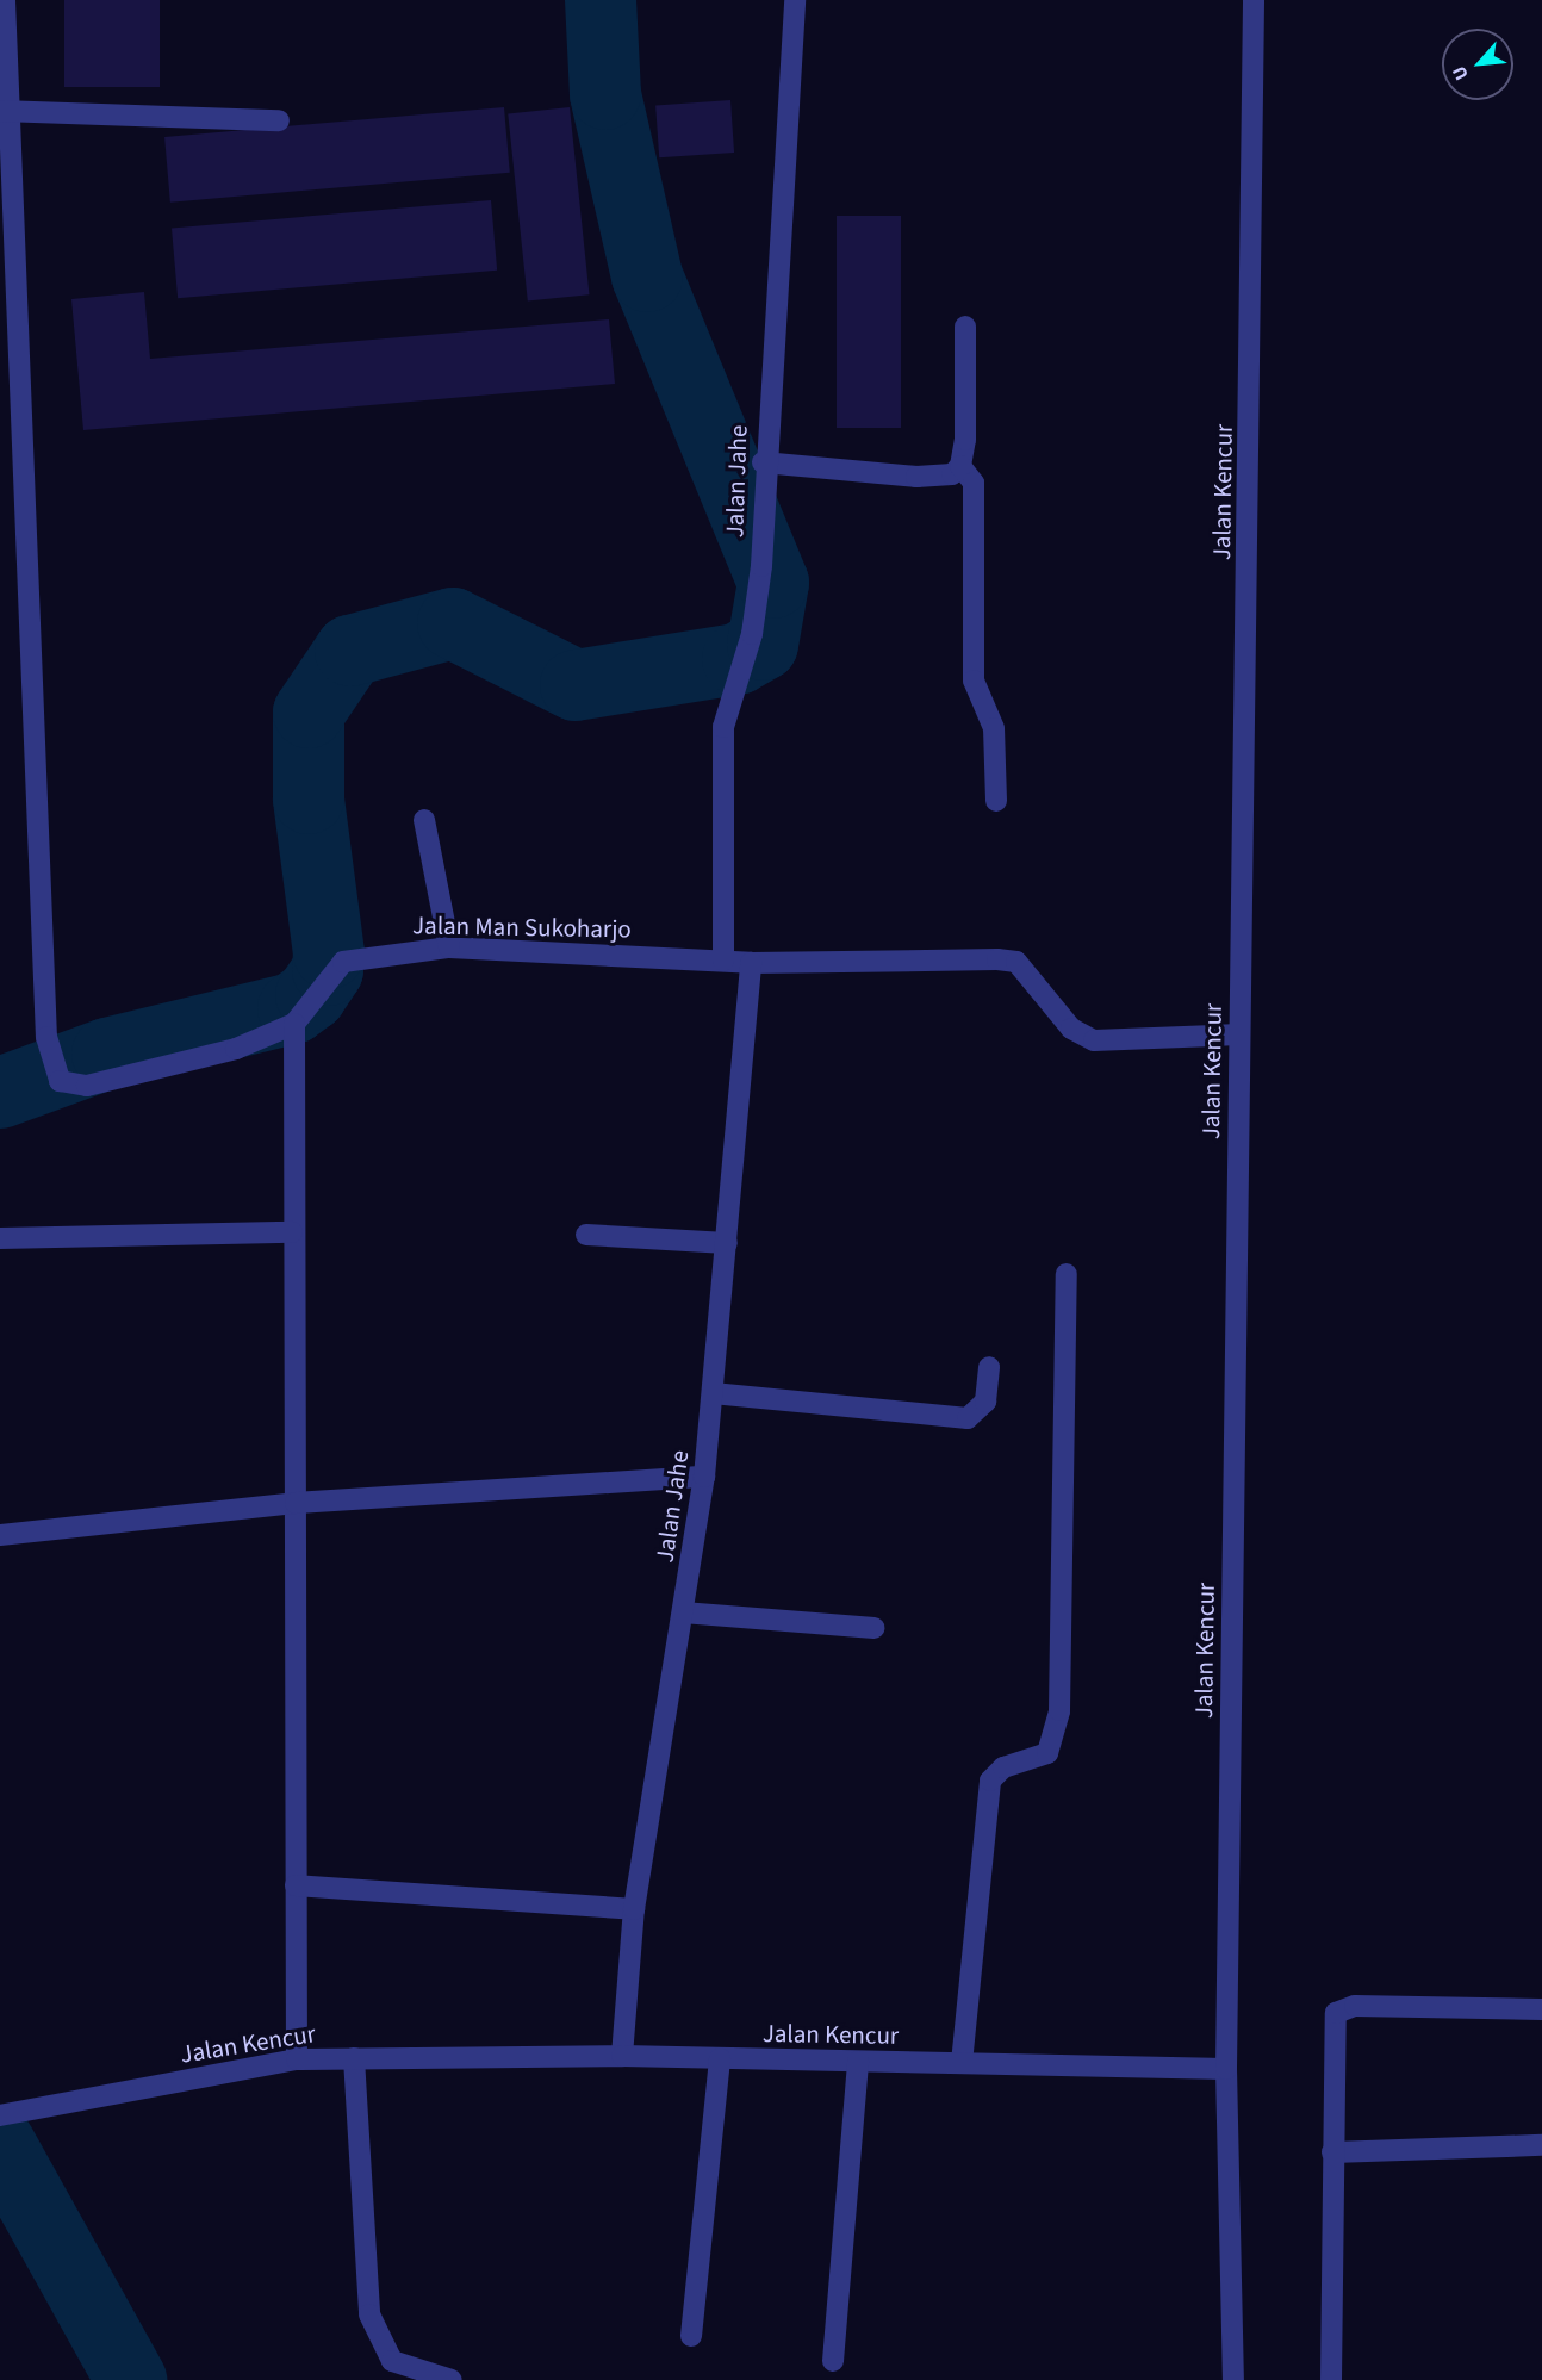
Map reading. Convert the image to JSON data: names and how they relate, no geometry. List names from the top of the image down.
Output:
{
  "streets": {
    "street": ["Jalan Jahe", "Jalan Kencur", "Jalan Man Sukoharjo"]
  },
  "crossings": [
    ["Jalan Jahe", "Jalan Kencur"],
    ["Jalan Jahe", "Jalan Man Sukoharjo"],
    ["Jalan Kencur", "Jalan Man Sukoharjo"]
  ],
  "north": "bottom left"
}
